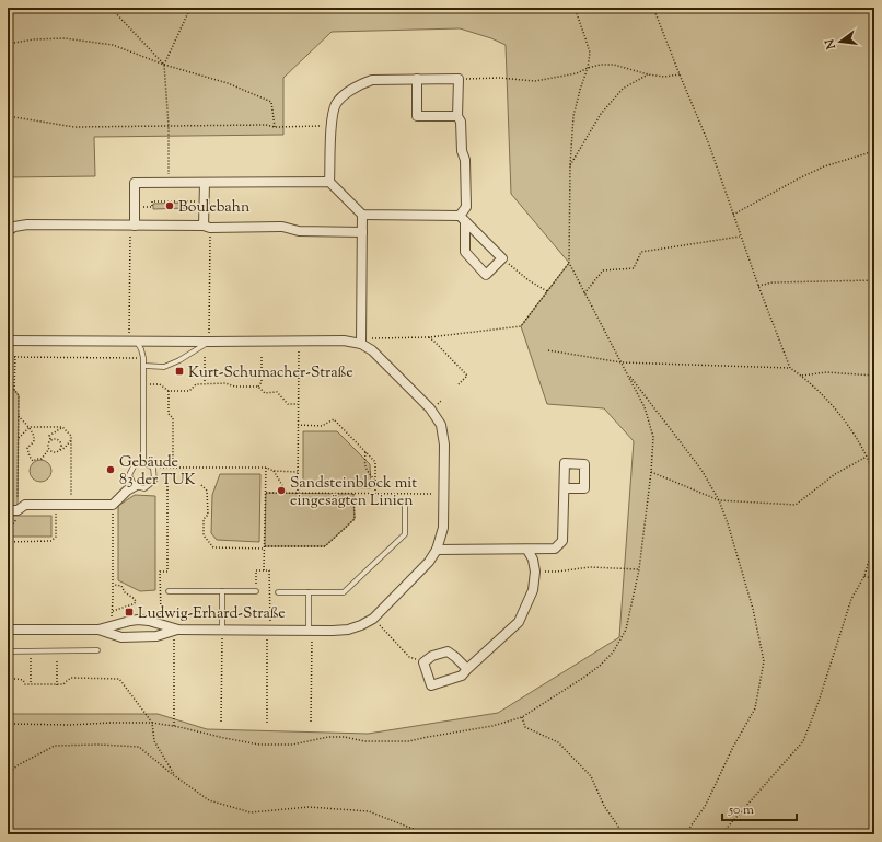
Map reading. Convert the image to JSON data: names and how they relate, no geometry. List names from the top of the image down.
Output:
{
  "places": {
    "other": ["Boulebahn", "Gebäude 83 der TUK", "Sandsteinblock mit eingesägten Linien"],
    "transit": ["Kurt-Schumacher-Straße", "Ludwig-Erhard-Straße"]
  },
  "scale_bar": "50 m",
  "north": "left"
}
